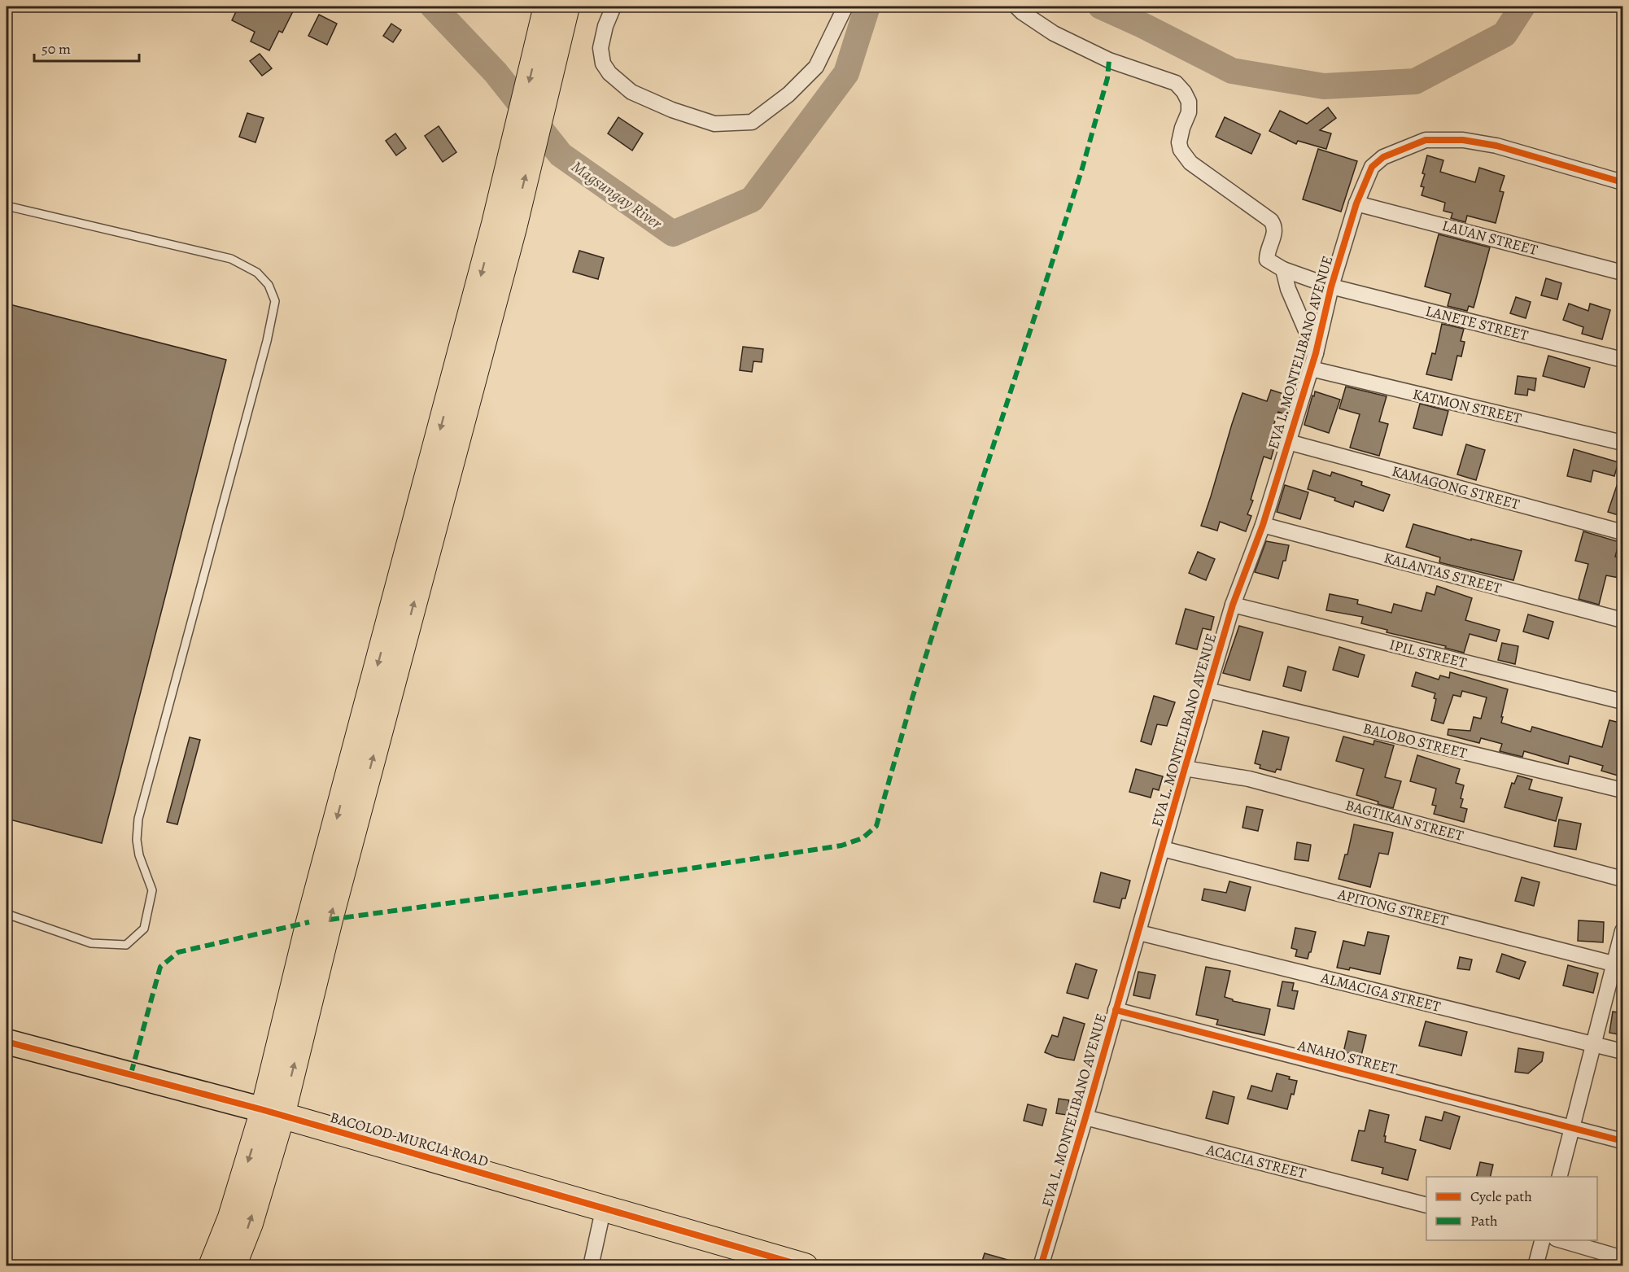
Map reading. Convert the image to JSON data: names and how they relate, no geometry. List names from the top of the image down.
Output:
{
  "streets": {
    "highway": ["BACOLOD-MURCIA ROAD"],
    "street": [
      "LAUAN STREET",
      "LANETE STREET",
      "EVA L. MONTELIBANO AVENUE",
      "KATMON STREET",
      "KAMAGONG STREET",
      "KALANTAS STREET",
      "IPIL STREET",
      "BALOBO STREET",
      "BAGTIKAN STREET",
      "APITONG STREET",
      "ALMACIGA STREET",
      "ANAHO STREET",
      "ACACIA STREET"
    ]
  },
  "crossings": [
    ["LAUAN STREET", "EVA L. MONTELIBANO AVENUE"],
    ["LANETE STREET", "EVA L. MONTELIBANO AVENUE"],
    ["EVA L. MONTELIBANO AVENUE", "KATMON STREET"],
    ["EVA L. MONTELIBANO AVENUE", "KAMAGONG STREET"],
    ["EVA L. MONTELIBANO AVENUE", "KALANTAS STREET"],
    ["EVA L. MONTELIBANO AVENUE", "IPIL STREET"],
    ["EVA L. MONTELIBANO AVENUE", "BALOBO STREET"],
    ["EVA L. MONTELIBANO AVENUE", "BAGTIKAN STREET"],
    ["EVA L. MONTELIBANO AVENUE", "APITONG STREET"],
    ["EVA L. MONTELIBANO AVENUE", "ALMACIGA STREET"],
    ["EVA L. MONTELIBANO AVENUE", "ANAHO STREET"],
    ["EVA L. MONTELIBANO AVENUE", "ACACIA STREET"]
  ],
  "water": ["Magsungay River"],
  "legend": ["Cycle path", "Path"],
  "scale_bar": "50 m"
}
